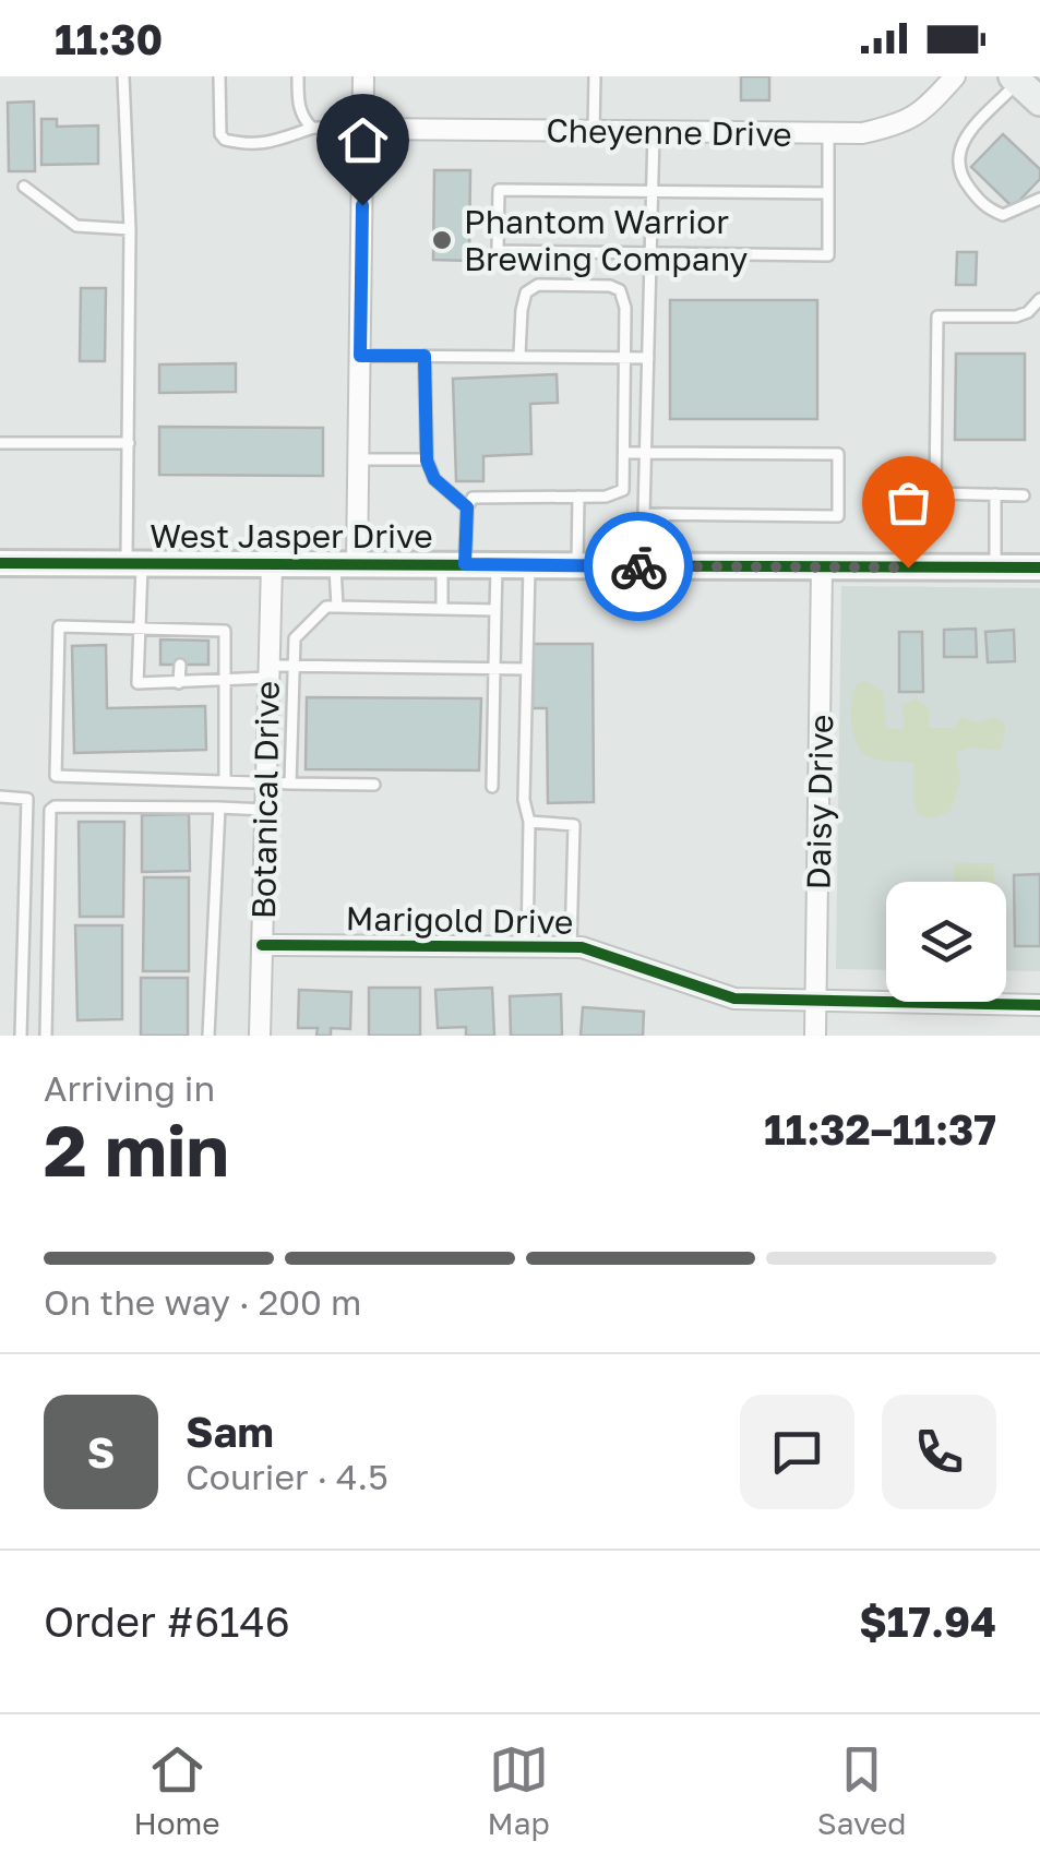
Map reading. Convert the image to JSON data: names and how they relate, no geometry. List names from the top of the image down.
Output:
{
  "streets": {
    "street": [
      "Cheyenne Drive",
      "West Jasper Drive",
      "Botanical Drive",
      "Daisy Drive",
      "Marigold Drive"
    ]
  },
  "crossings": [
    ["West Jasper Drive", "Botanical Drive"],
    ["West Jasper Drive", "Daisy Drive"],
    ["Botanical Drive", "Marigold Drive"],
    ["Daisy Drive", "Marigold Drive"]
  ],
  "places": ["Phantom Warrior Brewing Company"],
  "page": {
    "status": "11:30",
    "heading": ["2 min", "Arriving in", "11:32–11:37"],
    "panel": [
      "Sam",
      "Courier · 4.5",
      "Order #6146",
      "$17.94"
    ],
    "bar": "On the way · 200 m",
    "round": "S",
    "tabs": ["Home", "Map", "Saved"]
  }
}
